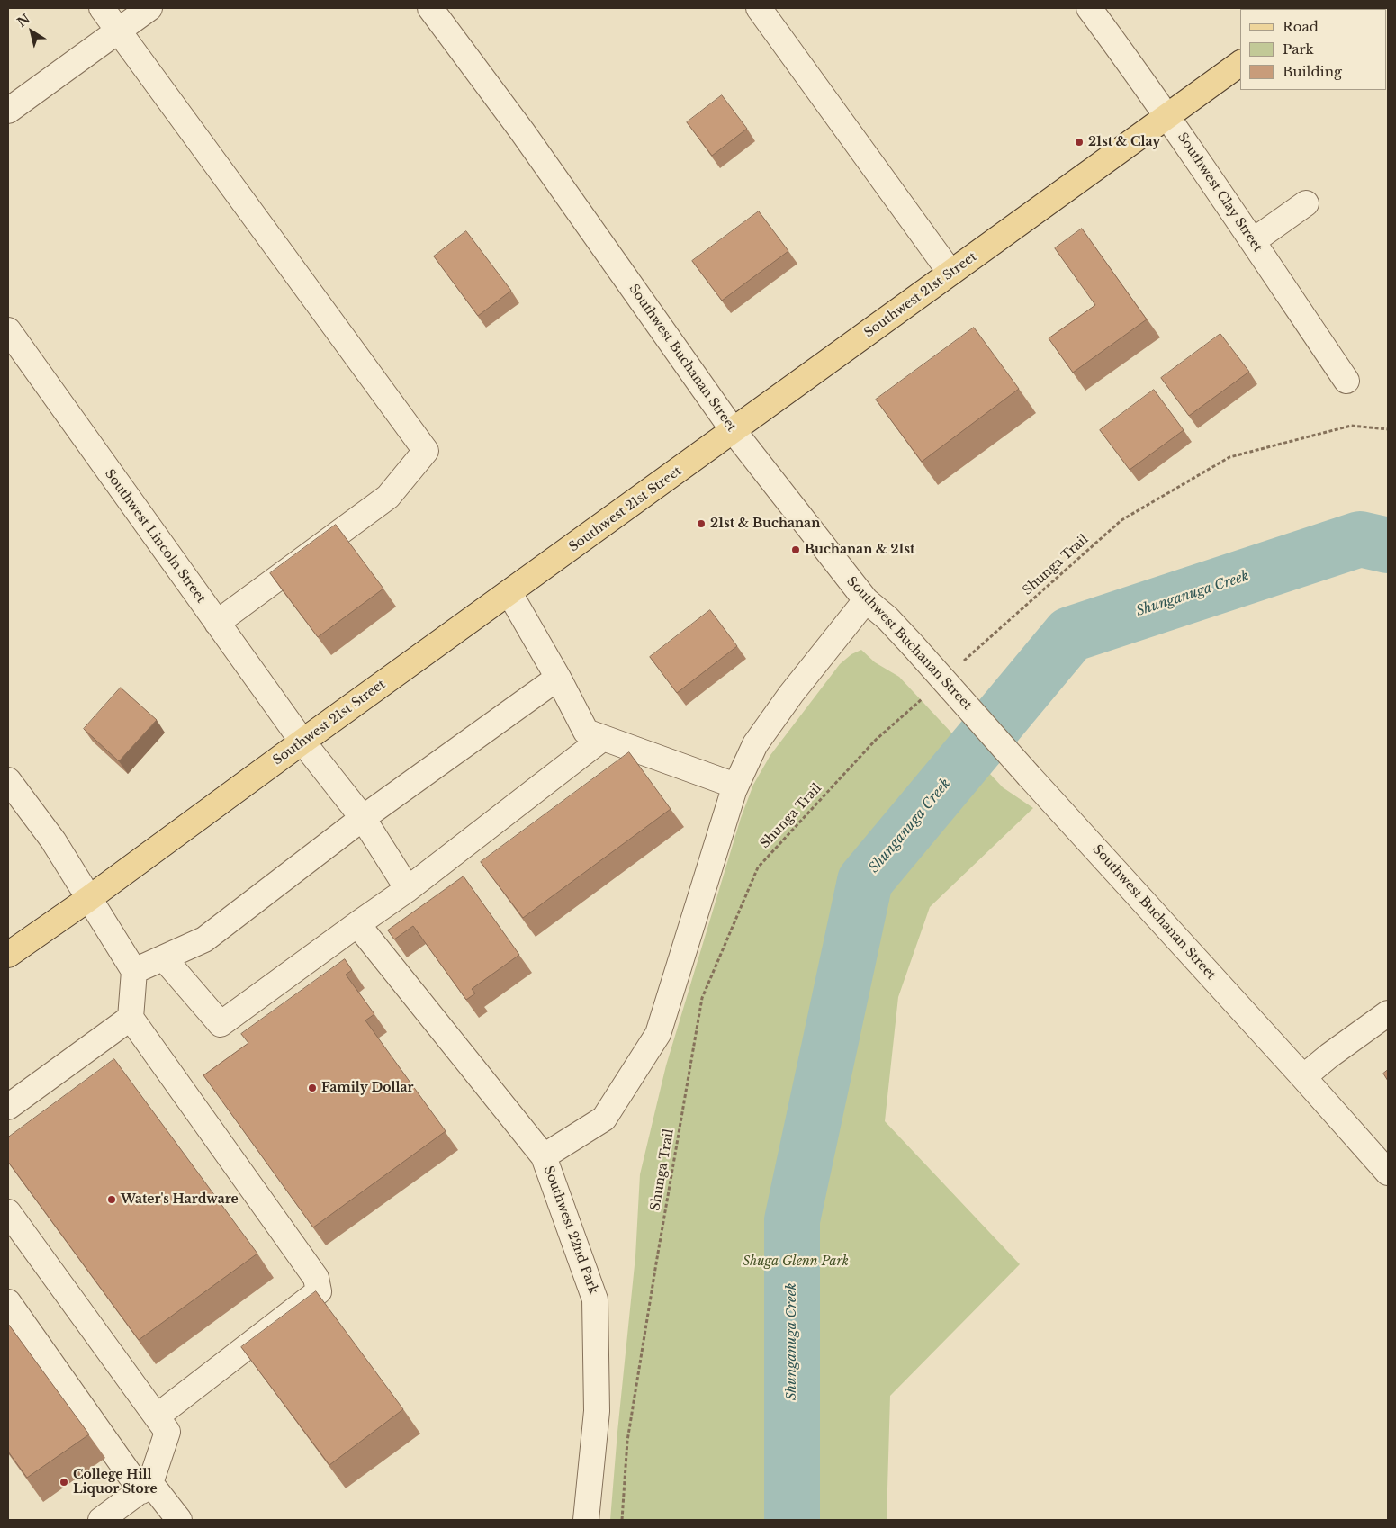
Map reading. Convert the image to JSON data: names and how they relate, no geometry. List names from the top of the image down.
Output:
{
  "streets": {
    "main road": ["Southwest 21st Street"],
    "street": [
      "Southwest Clay Street",
      "Southwest Buchanan Street",
      "Southwest Lincoln Street",
      "Southwest 22nd Park"
    ],
    "path": ["Shunga Trail"]
  },
  "crossings": [
    ["Southwest Clay Street", "Southwest 21st Street"],
    ["Southwest 21st Street", "Southwest Buchanan Street"],
    ["Southwest 21st Street", "Southwest Lincoln Street"]
  ],
  "water": ["Shunganuga Creek"],
  "parks": ["Shuga Glenn Park"],
  "places": [
    "21st & Clay",
    "21st & Buchanan",
    "Buchanan & 21st",
    "Family Dollar",
    "Water's Hardware",
    "College Hill Liquor Store"
  ],
  "legend": ["Road", "Park", "Building"],
  "north": "top left"
}
